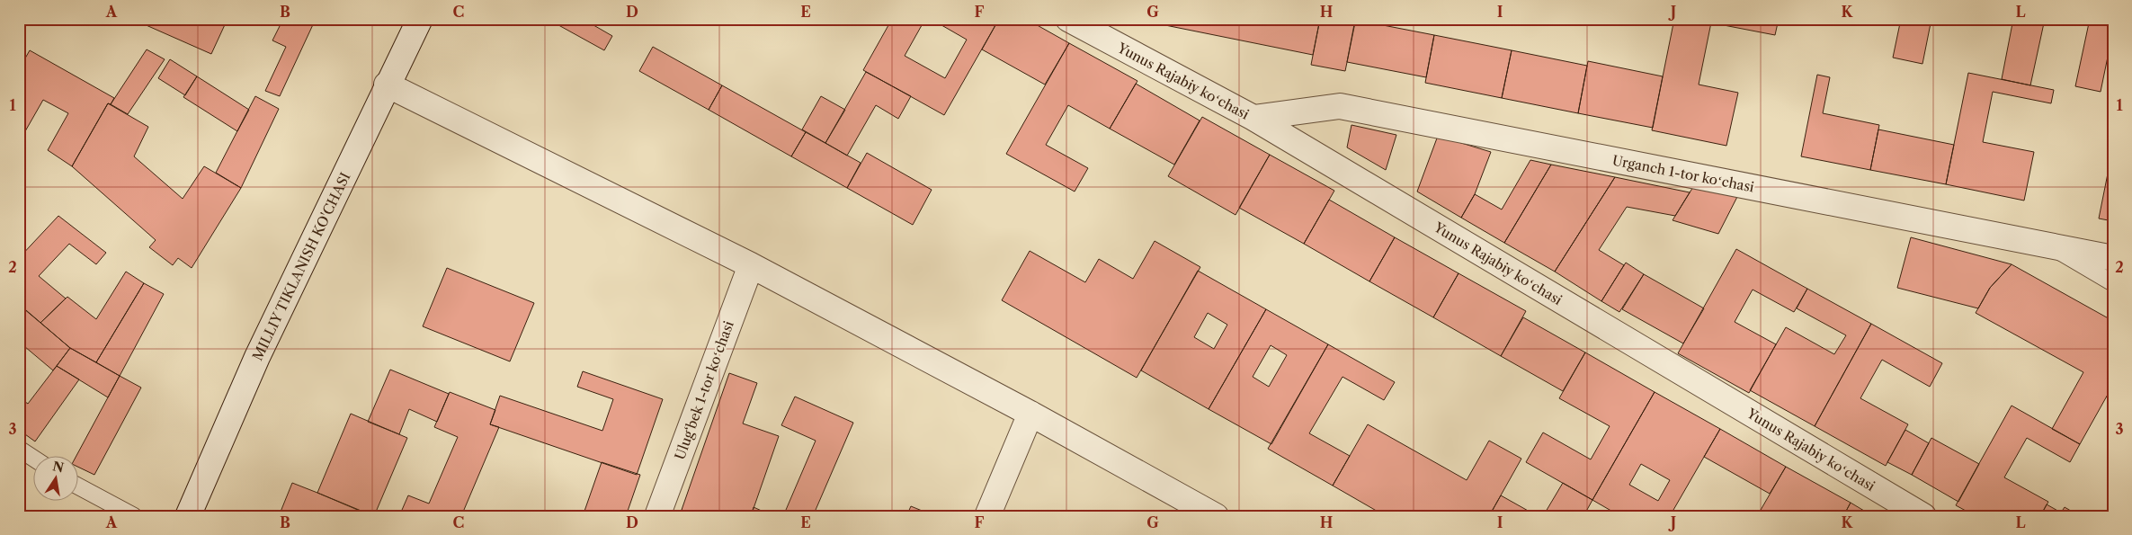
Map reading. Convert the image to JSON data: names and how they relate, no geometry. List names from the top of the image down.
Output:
{
  "streets": {
    "street": [
      "Yunus Rajabiy koʻchasi",
      "Urganch 1-tor koʻchasi",
      "MILLIY TIKLANISH KO'CHASI",
      "Ulug‘bek 1-tor koʻchasi"
    ]
  },
  "crossings": [
    ["Yunus Rajabiy koʻchasi", "Urganch 1-tor koʻchasi"]
  ],
  "north": "top",
  "grid": {
    "columns": [
      "A",
      "B",
      "C",
      "D",
      "E",
      "F",
      "G",
      "H",
      "I",
      "J",
      "K",
      "L"
    ],
    "rows": ["1", "2", "3"]
  }
}
